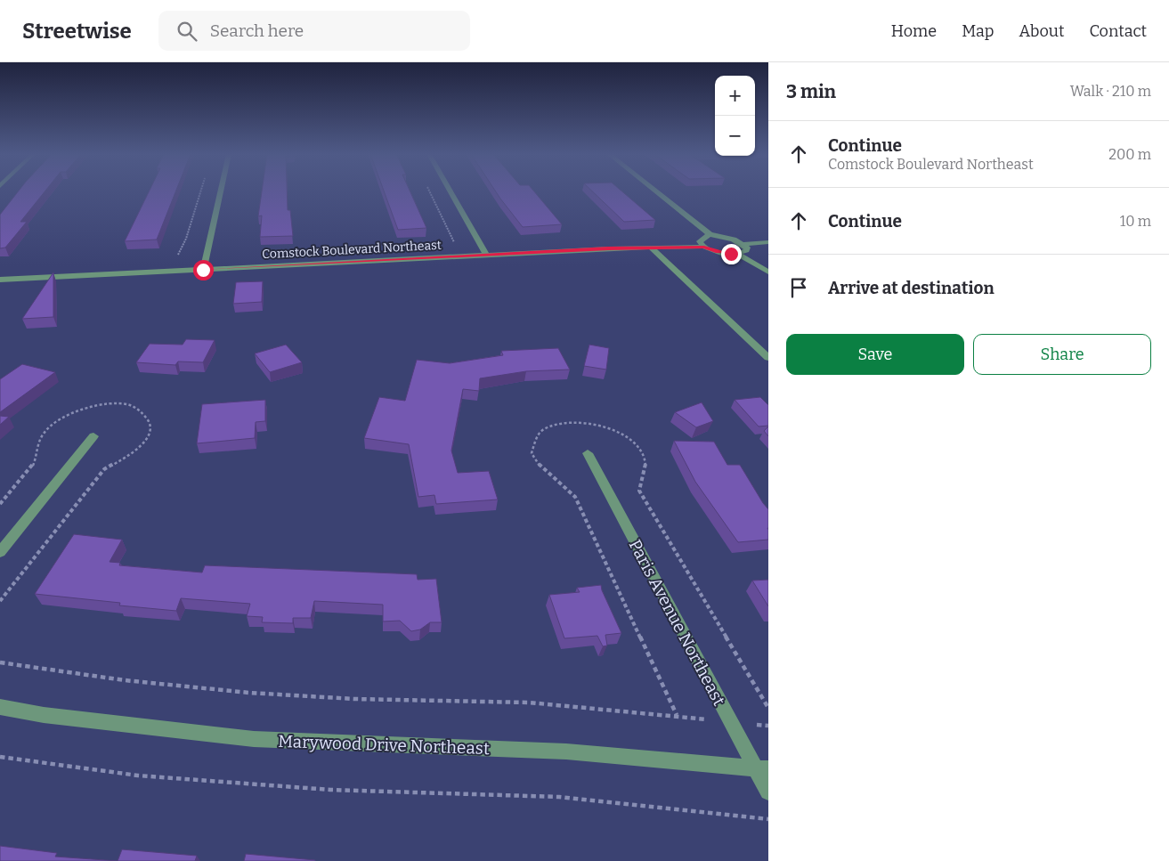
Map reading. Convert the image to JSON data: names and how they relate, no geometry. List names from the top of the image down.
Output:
{
  "streets": {
    "street": ["Comstock Boulevard Northeast", "Paris Avenue Northeast", "Marywood Drive Northeast"]
  },
  "crossings": [
    ["Paris Avenue Northeast", "Marywood Drive Northeast"]
  ],
  "page": {
    "header": "Streetwise",
    "search": "Search here",
    "nav": [
      "Home",
      "Map",
      "About",
      "Contact"
    ],
    "heading": ["3 min", "Walk · 210 m"],
    "map_buttons": ["+", "−"],
    "list": [
      ["Continue", "Comstock Boulevard Northeast", "200 m"],
      ["Continue", "10 m"],
      "Arrive at destination"
    ],
    "buttons": ["Save", "Share"]
  }
}
